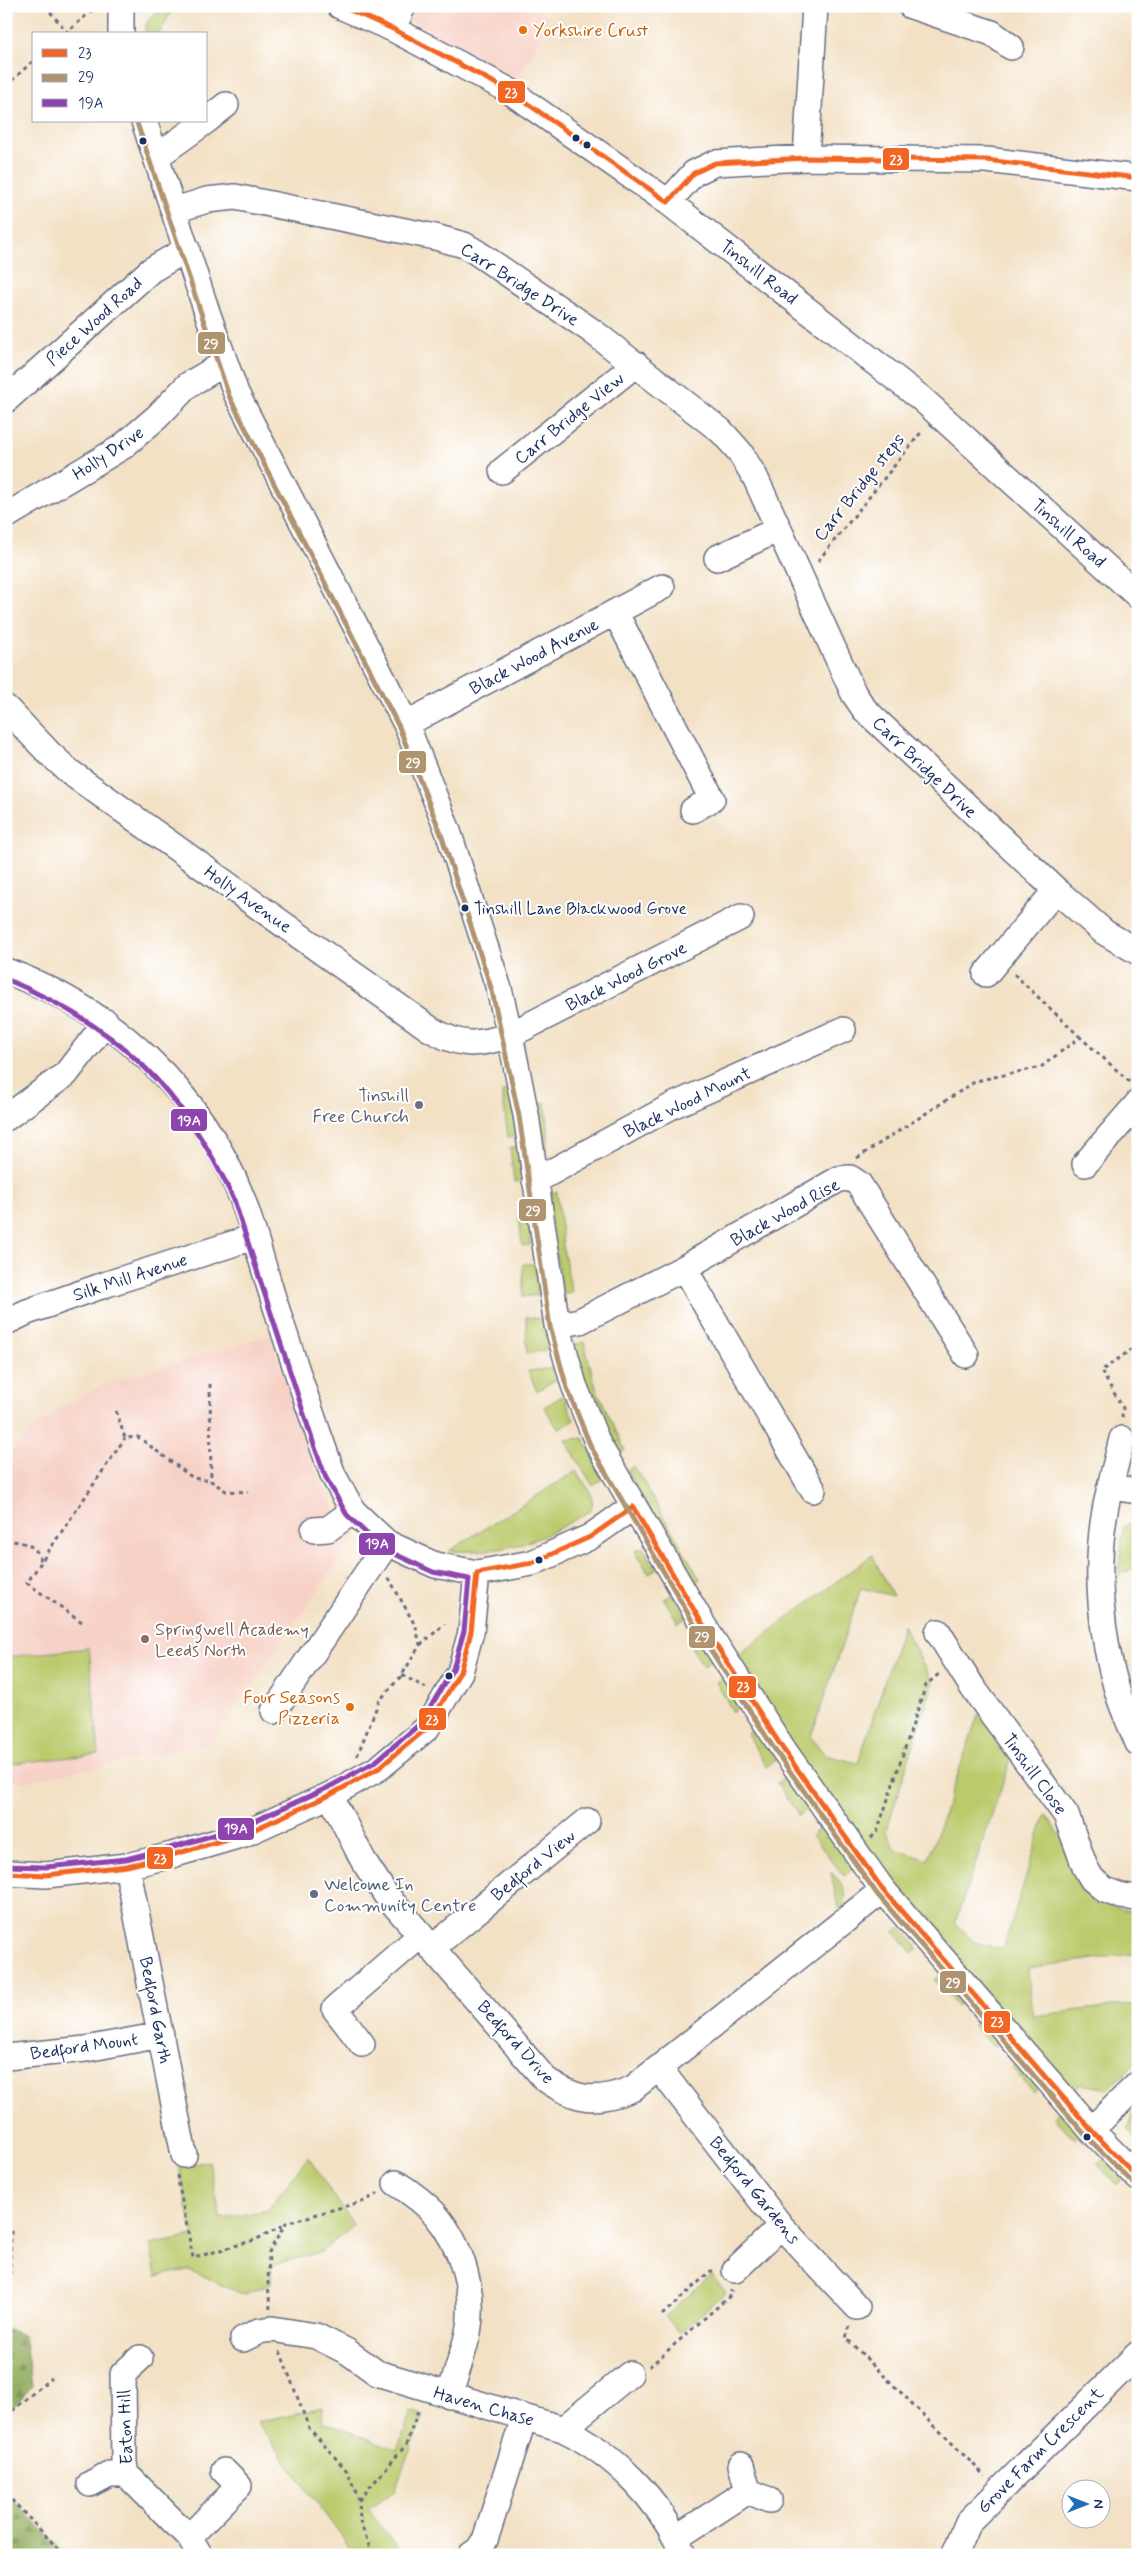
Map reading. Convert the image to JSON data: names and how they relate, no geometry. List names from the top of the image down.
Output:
{
  "streets": {
    "street": [
      "Tinshill Road",
      "Carr Bridge Drive",
      "Piece Wood Road",
      "Carr Bridge View",
      "Holly Drive",
      "Black Wood Avenue",
      "Holly Avenue",
      "Black Wood Grove",
      "Black Wood Mount",
      "Black Wood Rise",
      "Silk Mill Avenue",
      "Tinshill Close",
      "Bedford View",
      "Bedford Garth",
      "Bedford Drive",
      "Bedford Mount",
      "Bedford Gardens",
      "Haven Chase",
      "Eaton Hill",
      "Grove Farm Crescent"
    ],
    "path": ["Carr Bridge steps"]
  },
  "crossings": [
    ["Tinshill Road", "Carr Bridge steps"],
    ["Carr Bridge Drive", "Carr Bridge View"],
    ["Carr Bridge Drive", "Carr Bridge steps"],
    ["Holly Avenue", "Black Wood Grove"],
    ["Bedford View", "Bedford Drive"],
    ["Bedford Garth", "Bedford Mount"],
    ["Bedford Drive", "Bedford Gardens"]
  ],
  "places": [
    "Yorkshire Crust",
    "Tinshill Lane Blackwood Grove",
    "Tinshill Free Church",
    "Springwell Academy Leeds North",
    "Four Seasons Pizzeria",
    "Welcome In Community Centre"
  ],
  "lines": ["transit line 23", "transit line 29", "transit line 19A"],
  "legend": ["23", "29", "19A"],
  "north": "right"
}
